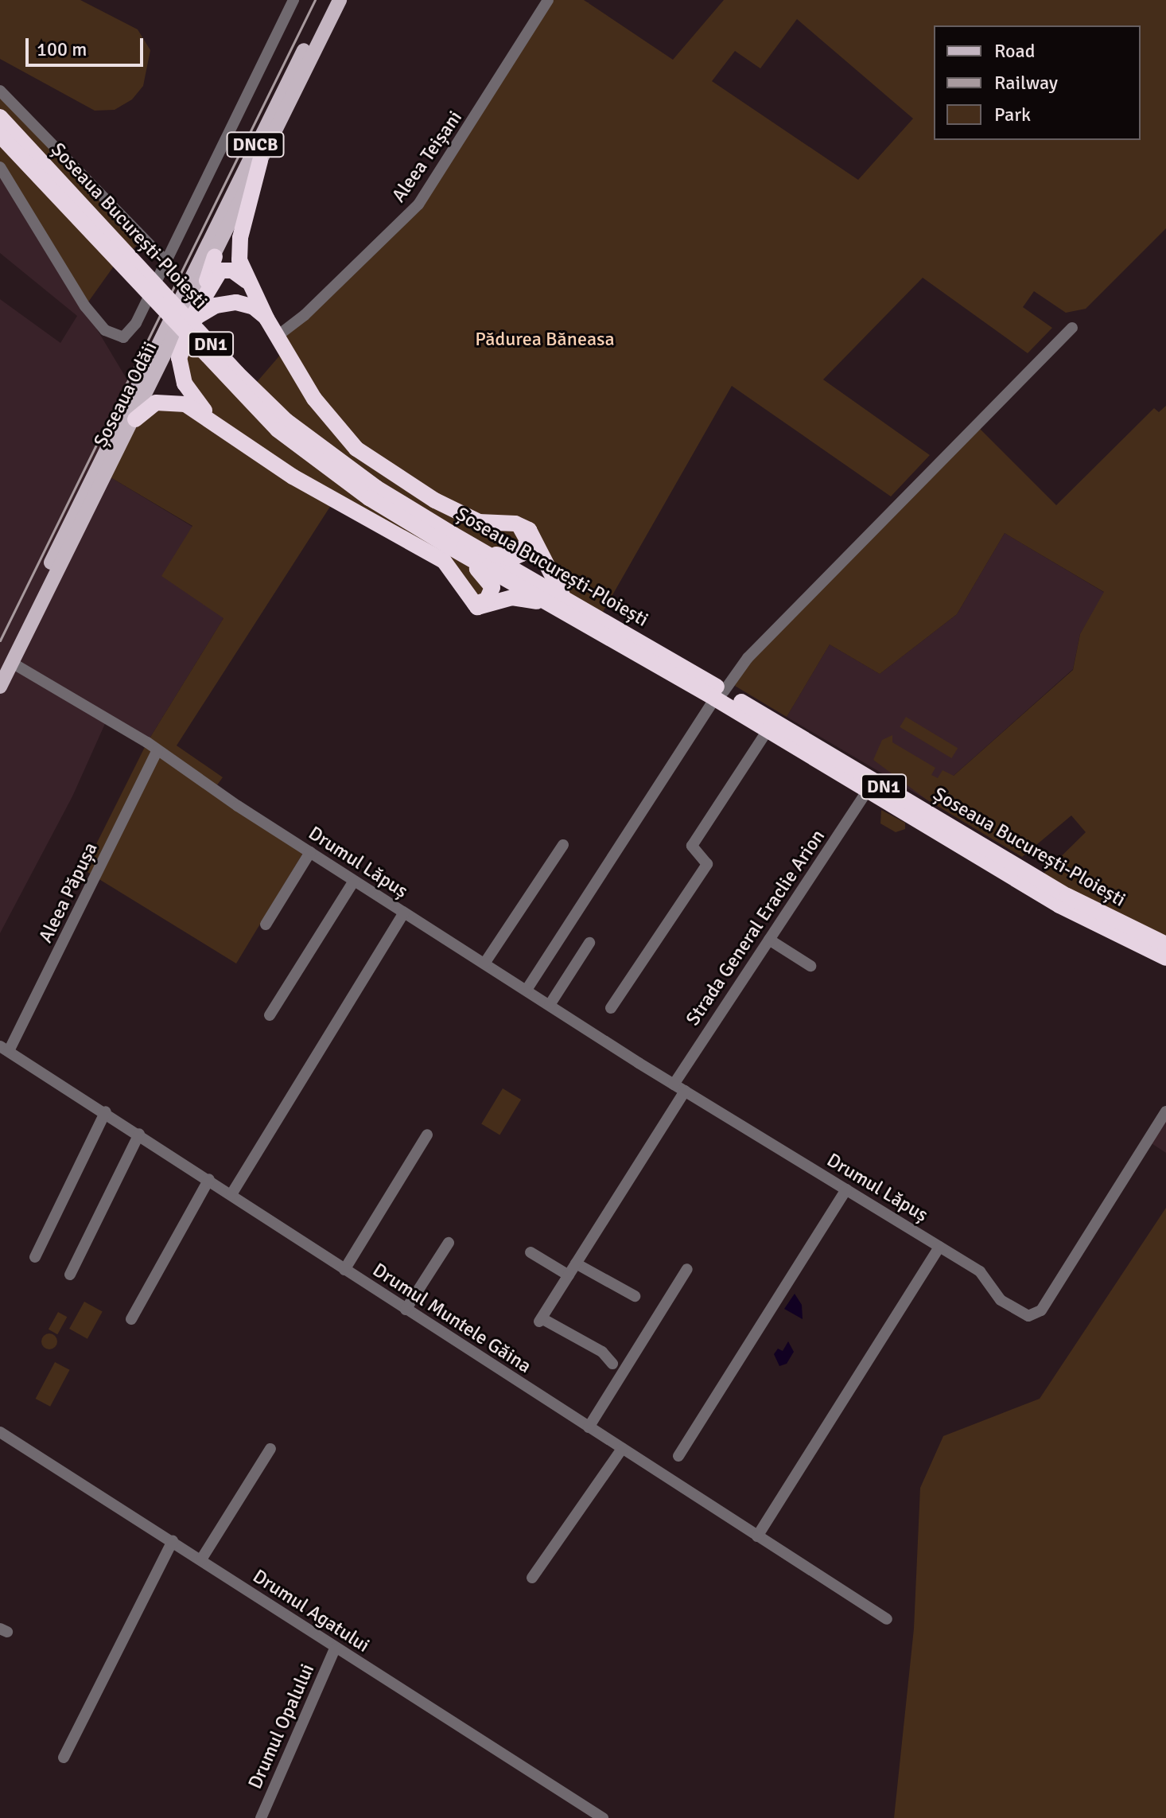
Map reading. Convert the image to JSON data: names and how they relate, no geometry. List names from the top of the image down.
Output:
{
  "streets": {
    "highway": ["Șoseaua București-Ploiești", "DN1"],
    "main road": ["DNCB", "Șoseaua Odăii"],
    "street": [
      "Aleea Teișani",
      "Drumul Lăpuș",
      "Aleea Păpușa",
      "Strada General Eraclie Arion",
      "Drumul Muntele Găina",
      "Drumul Agatului",
      "Drumul Opalului"
    ]
  },
  "crossings": [
    ["DNCB", "Șoseaua Odăii"],
    ["Șoseaua București-Ploiești", "Strada General Eraclie Arion"],
    ["Șoseaua Odăii", "Drumul Lăpuș"],
    ["Drumul Lăpuș", "Aleea Păpușa"],
    ["Drumul Lăpuș", "Strada General Eraclie Arion"],
    ["Aleea Păpușa", "Drumul Muntele Găina"],
    ["Drumul Agatului", "Drumul Opalului"]
  ],
  "parks": ["Pădurea Băneasa"],
  "legend": ["Road", "Railway", "Park"],
  "scale_bar": "100 m"
}
